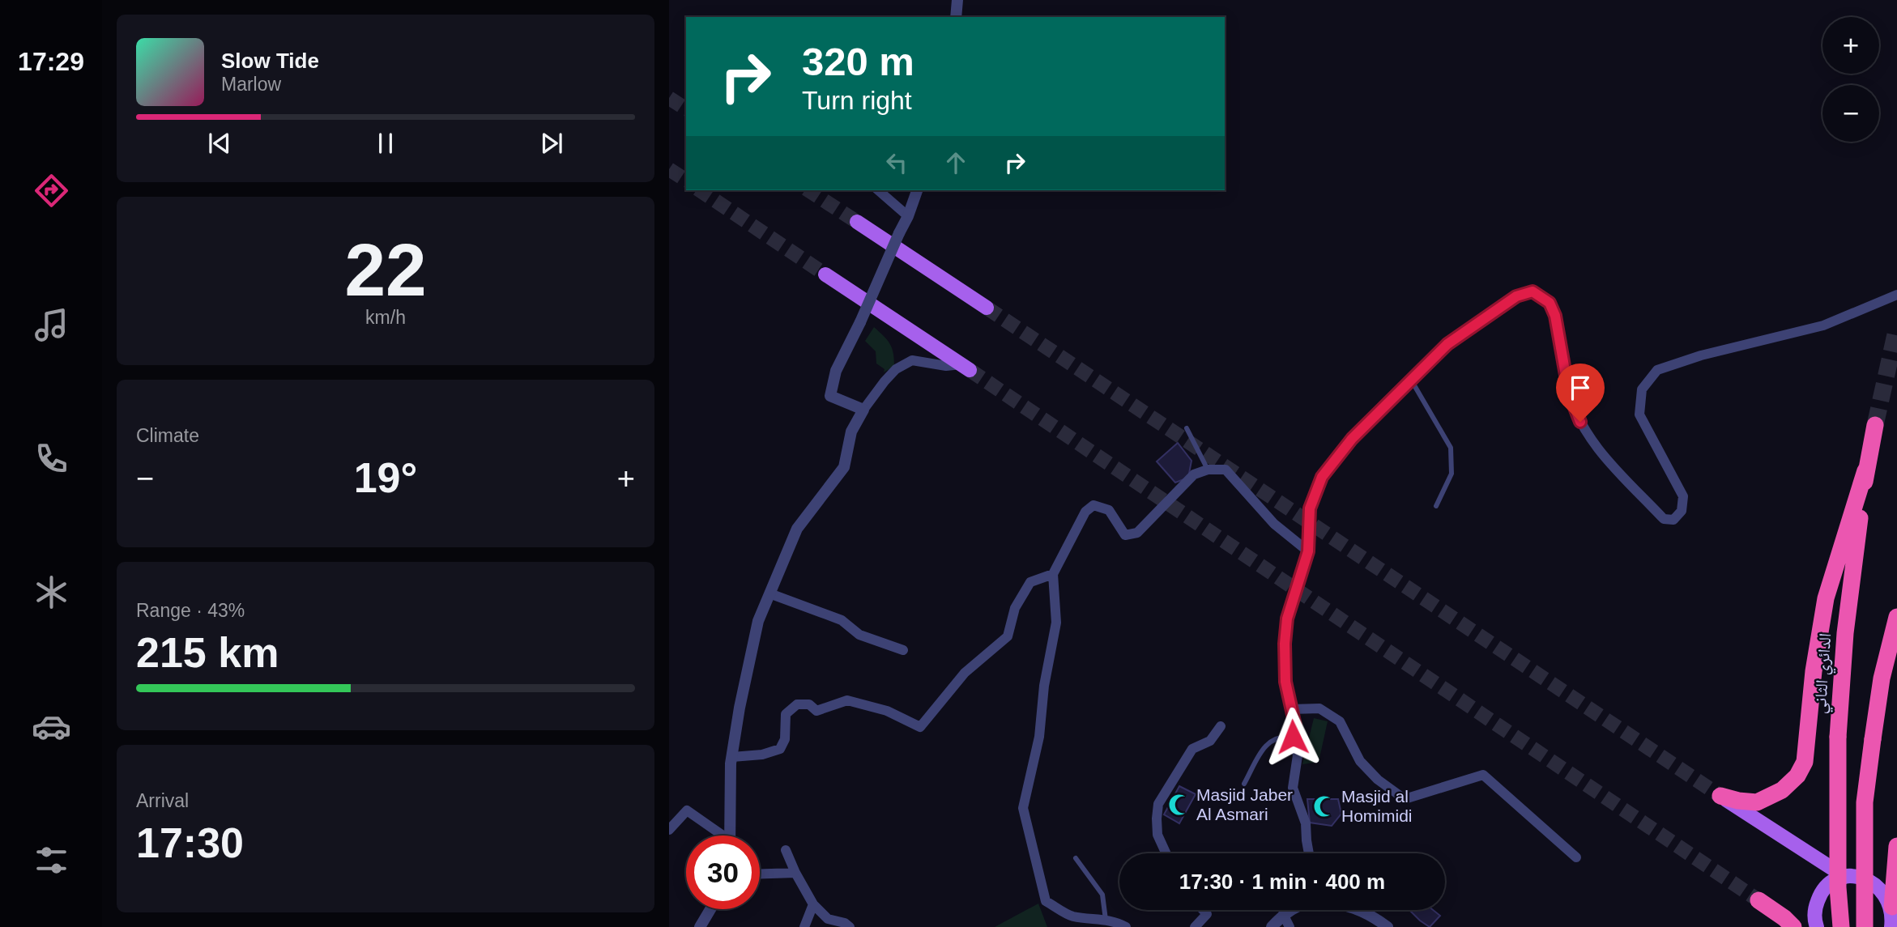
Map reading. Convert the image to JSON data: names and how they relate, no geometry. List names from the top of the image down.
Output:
{
  "streets": {
    "highway": ["الدائري الثاني"]
  },
  "places": {
    "mosque": ["Masjid Jaber Al Asmari", "Masjid al Homimidi"]
  },
  "page": {
    "tabs": "17:29",
    "map_buttons": ["+", "−"],
    "turn": ["320 m", "Turn right"],
    "song": ["Slow Tide", "Marlow"],
    "tile": [
      ["22", "km/h"],
      "Climate",
      ["Range · 43%", "215 km"],
      ["Arrival", "17:30"]
    ],
    "heat": ["−", "19°", "+"],
    "limit": "30",
    "trip": "17:30 · 1 min · 400 m"
  }
}
